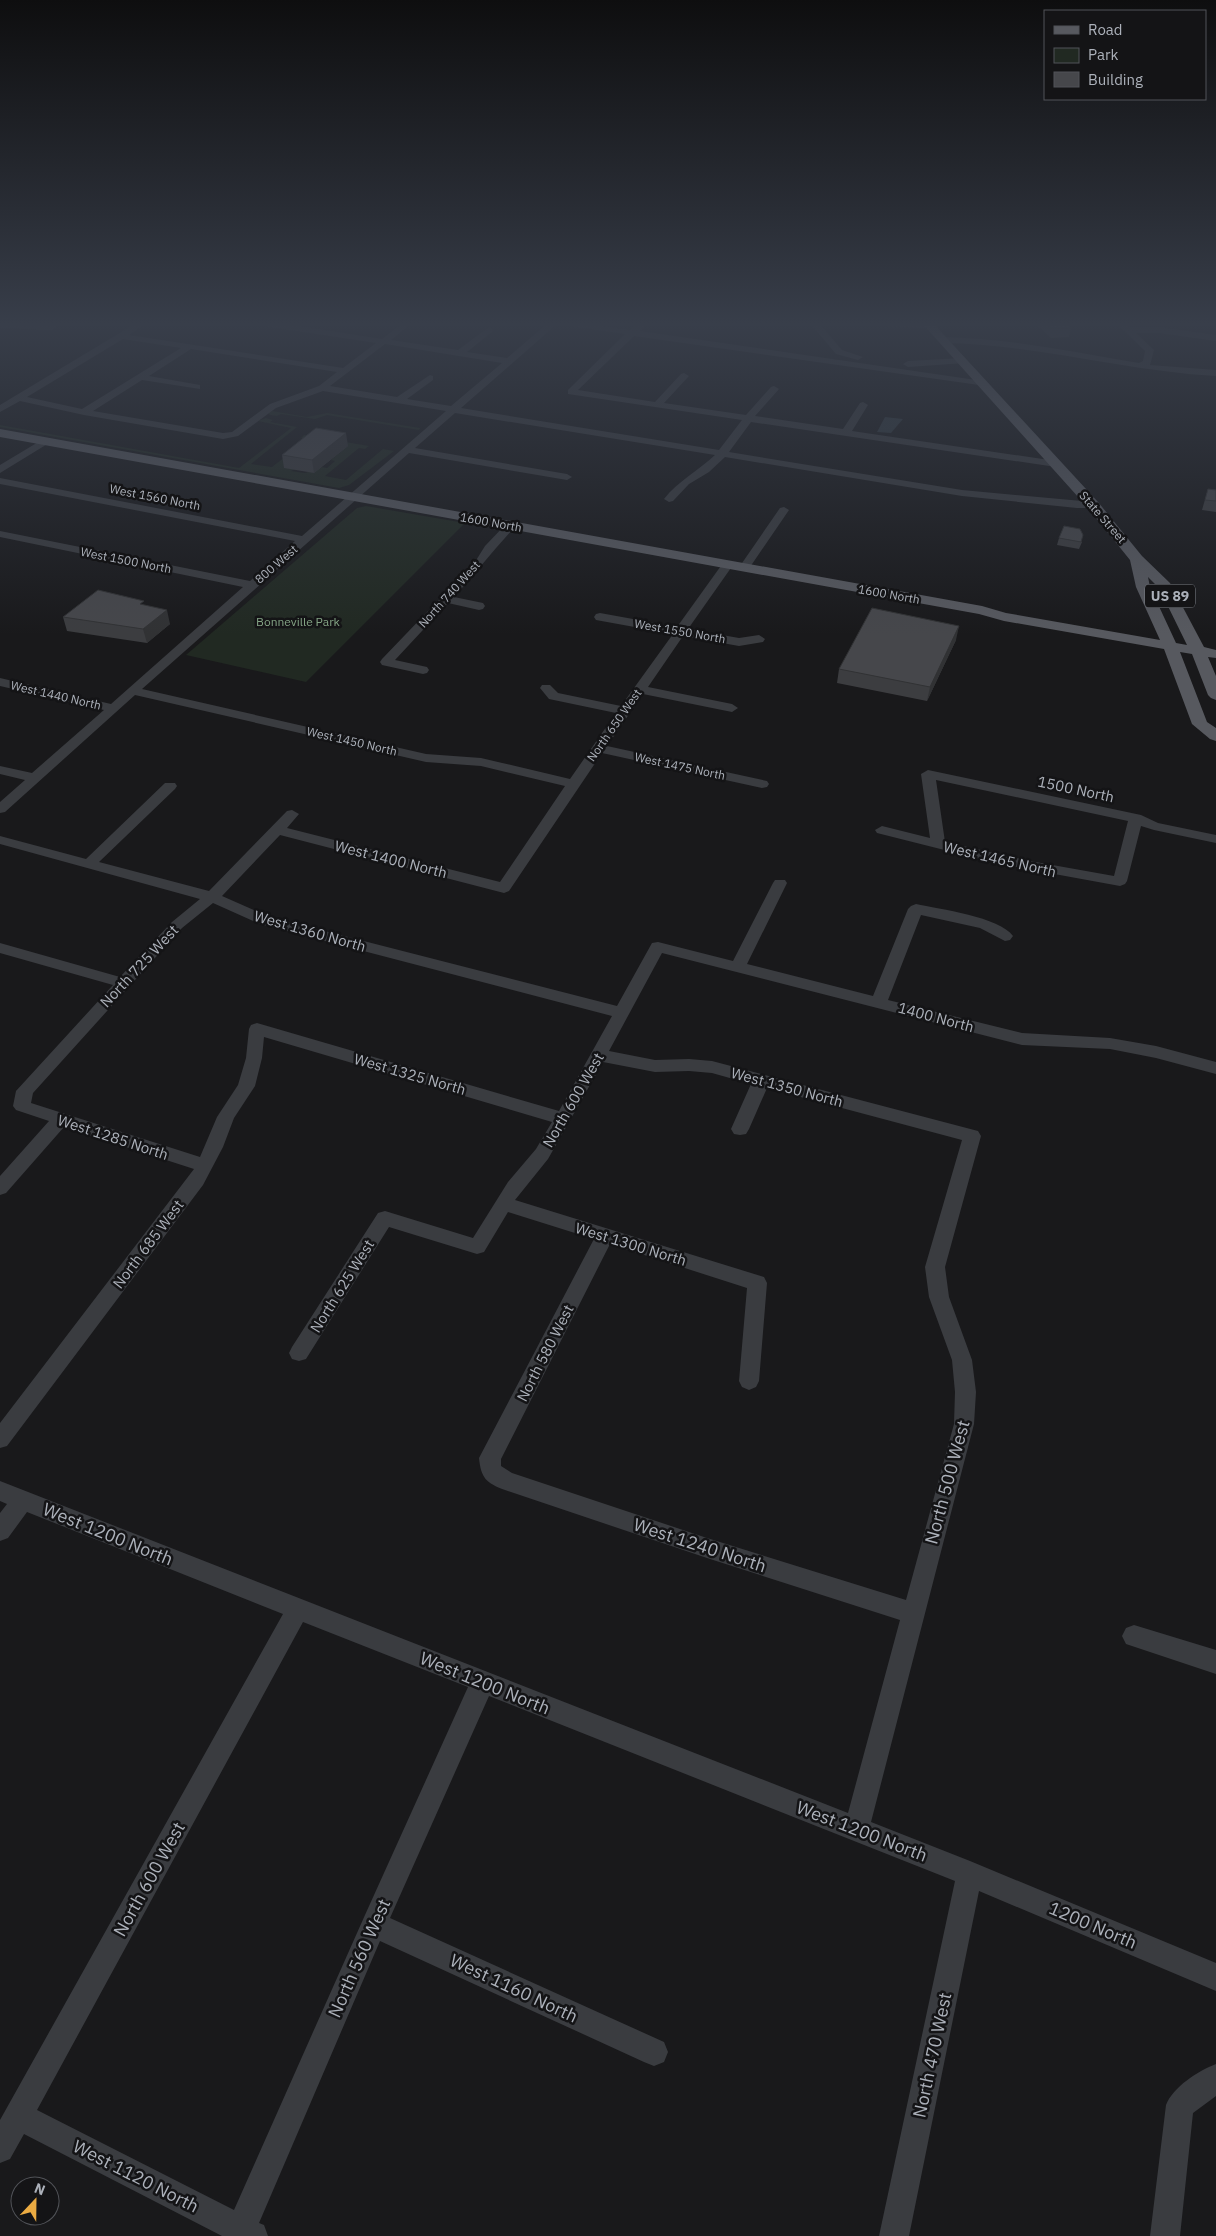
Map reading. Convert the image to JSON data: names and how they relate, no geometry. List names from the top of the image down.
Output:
{
  "streets": {
    "main road": ["State Street", "1600 North", "US 89"],
    "street": [
      "West 1560 North",
      "West 1500 North",
      "800 West",
      "North 740 West",
      "West 1550 North",
      "West 1440 North",
      "North 650 West",
      "West 1450 North",
      "West 1475 North",
      "1500 North",
      "West 1400 North",
      "West 1465 North",
      "West 1360 North",
      "North 725 West",
      "1400 North",
      "West 1325 North",
      "West 1350 North",
      "North 600 West",
      "West 1285 North",
      "North 685 West",
      "West 1300 North",
      "North 625 West",
      "North 580 West",
      "North 500 West",
      "West 1200 North",
      "West 1240 North",
      "1200 North",
      "North 560 West",
      "West 1160 North",
      "North 470 West",
      "West 1120 North"
    ]
  },
  "crossings": [
    ["West 1560 North", "800 West"],
    ["State Street", "1600 North"],
    ["1600 North", "800 West"],
    ["1600 North", "North 740 West"],
    ["1600 North", "North 650 West"],
    ["West 1500 North", "800 West"],
    ["800 West", "West 1440 North"],
    ["800 West", "West 1450 North"],
    ["West 1550 North", "North 650 West"],
    ["North 650 West", "West 1450 North"],
    ["North 650 West", "West 1475 North"],
    ["North 650 West", "West 1400 North"],
    ["1500 North", "West 1465 North"],
    ["West 1400 North", "North 725 West"],
    ["West 1360 North", "North 725 West"],
    ["West 1360 North", "North 600 West"],
    ["North 725 West", "West 1285 North"],
    ["1400 North", "North 600 West"],
    ["West 1325 North", "North 600 West"],
    ["West 1325 North", "North 685 West"],
    ["West 1350 North", "North 600 West"],
    ["West 1350 North", "North 500 West"],
    ["North 600 West", "West 1300 North"],
    ["North 600 West", "North 625 West"],
    ["North 600 West", "West 1200 North"],
    ["North 600 West", "West 1120 North"],
    ["West 1285 North", "North 685 West"],
    ["West 1300 North", "North 580 West"],
    ["North 580 West", "West 1240 North"],
    ["North 500 West", "West 1200 North"],
    ["North 500 West", "West 1240 North"],
    ["West 1200 North", "1200 North"],
    ["West 1200 North", "North 560 West"],
    ["West 1200 North", "North 470 West"],
    ["1200 North", "North 470 West"],
    ["North 560 West", "West 1160 North"],
    ["North 560 West", "West 1120 North"]
  ],
  "parks": ["Bonneville Park"],
  "legend": ["Road", "Park", "Building"],
  "north": "top"
}
